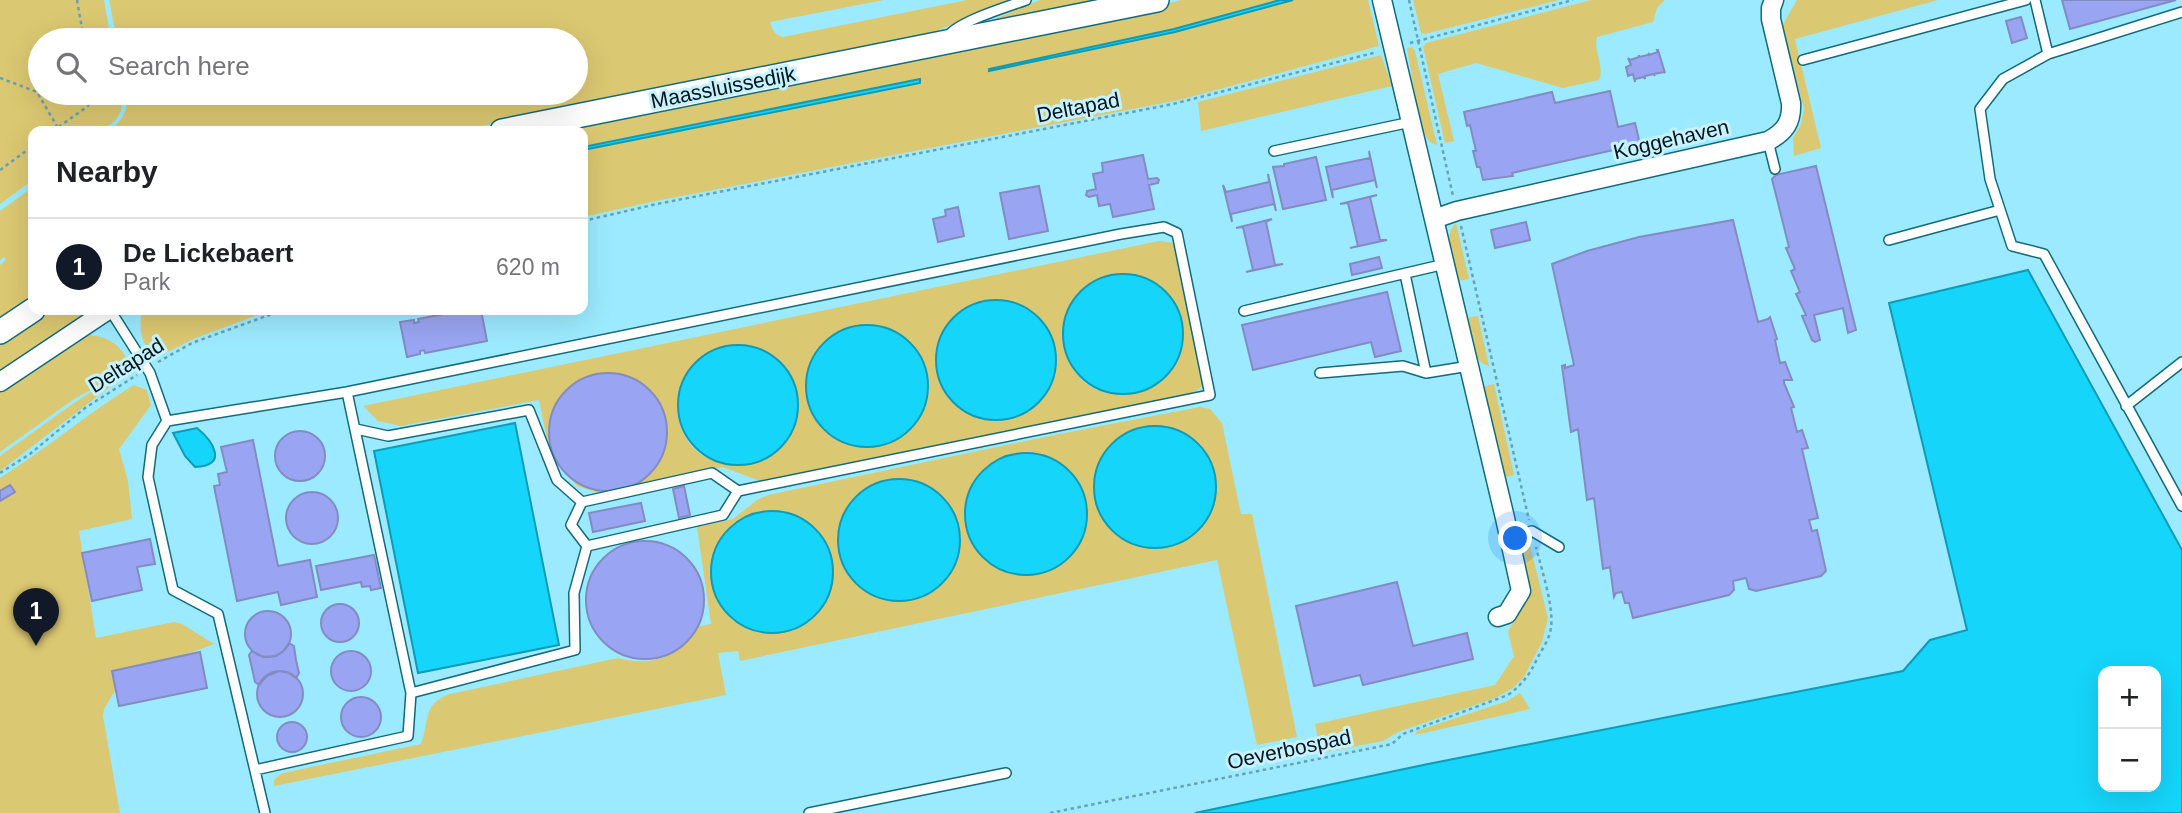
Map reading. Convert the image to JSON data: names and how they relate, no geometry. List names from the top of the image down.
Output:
{
  "streets": {
    "street": ["Maassluissedijk", "Koggehaven"],
    "path": ["Deltapad", "Oeverbospad"]
  },
  "page": {
    "search": "Search here",
    "heading": "Nearby",
    "list": [
      {
        "mark": "1",
        "name": "De Lickebaert",
        "note": "Park",
        "value": "620 m"
      }
    ],
    "pins": "1",
    "map_buttons": ["+", "−"]
  }
}
